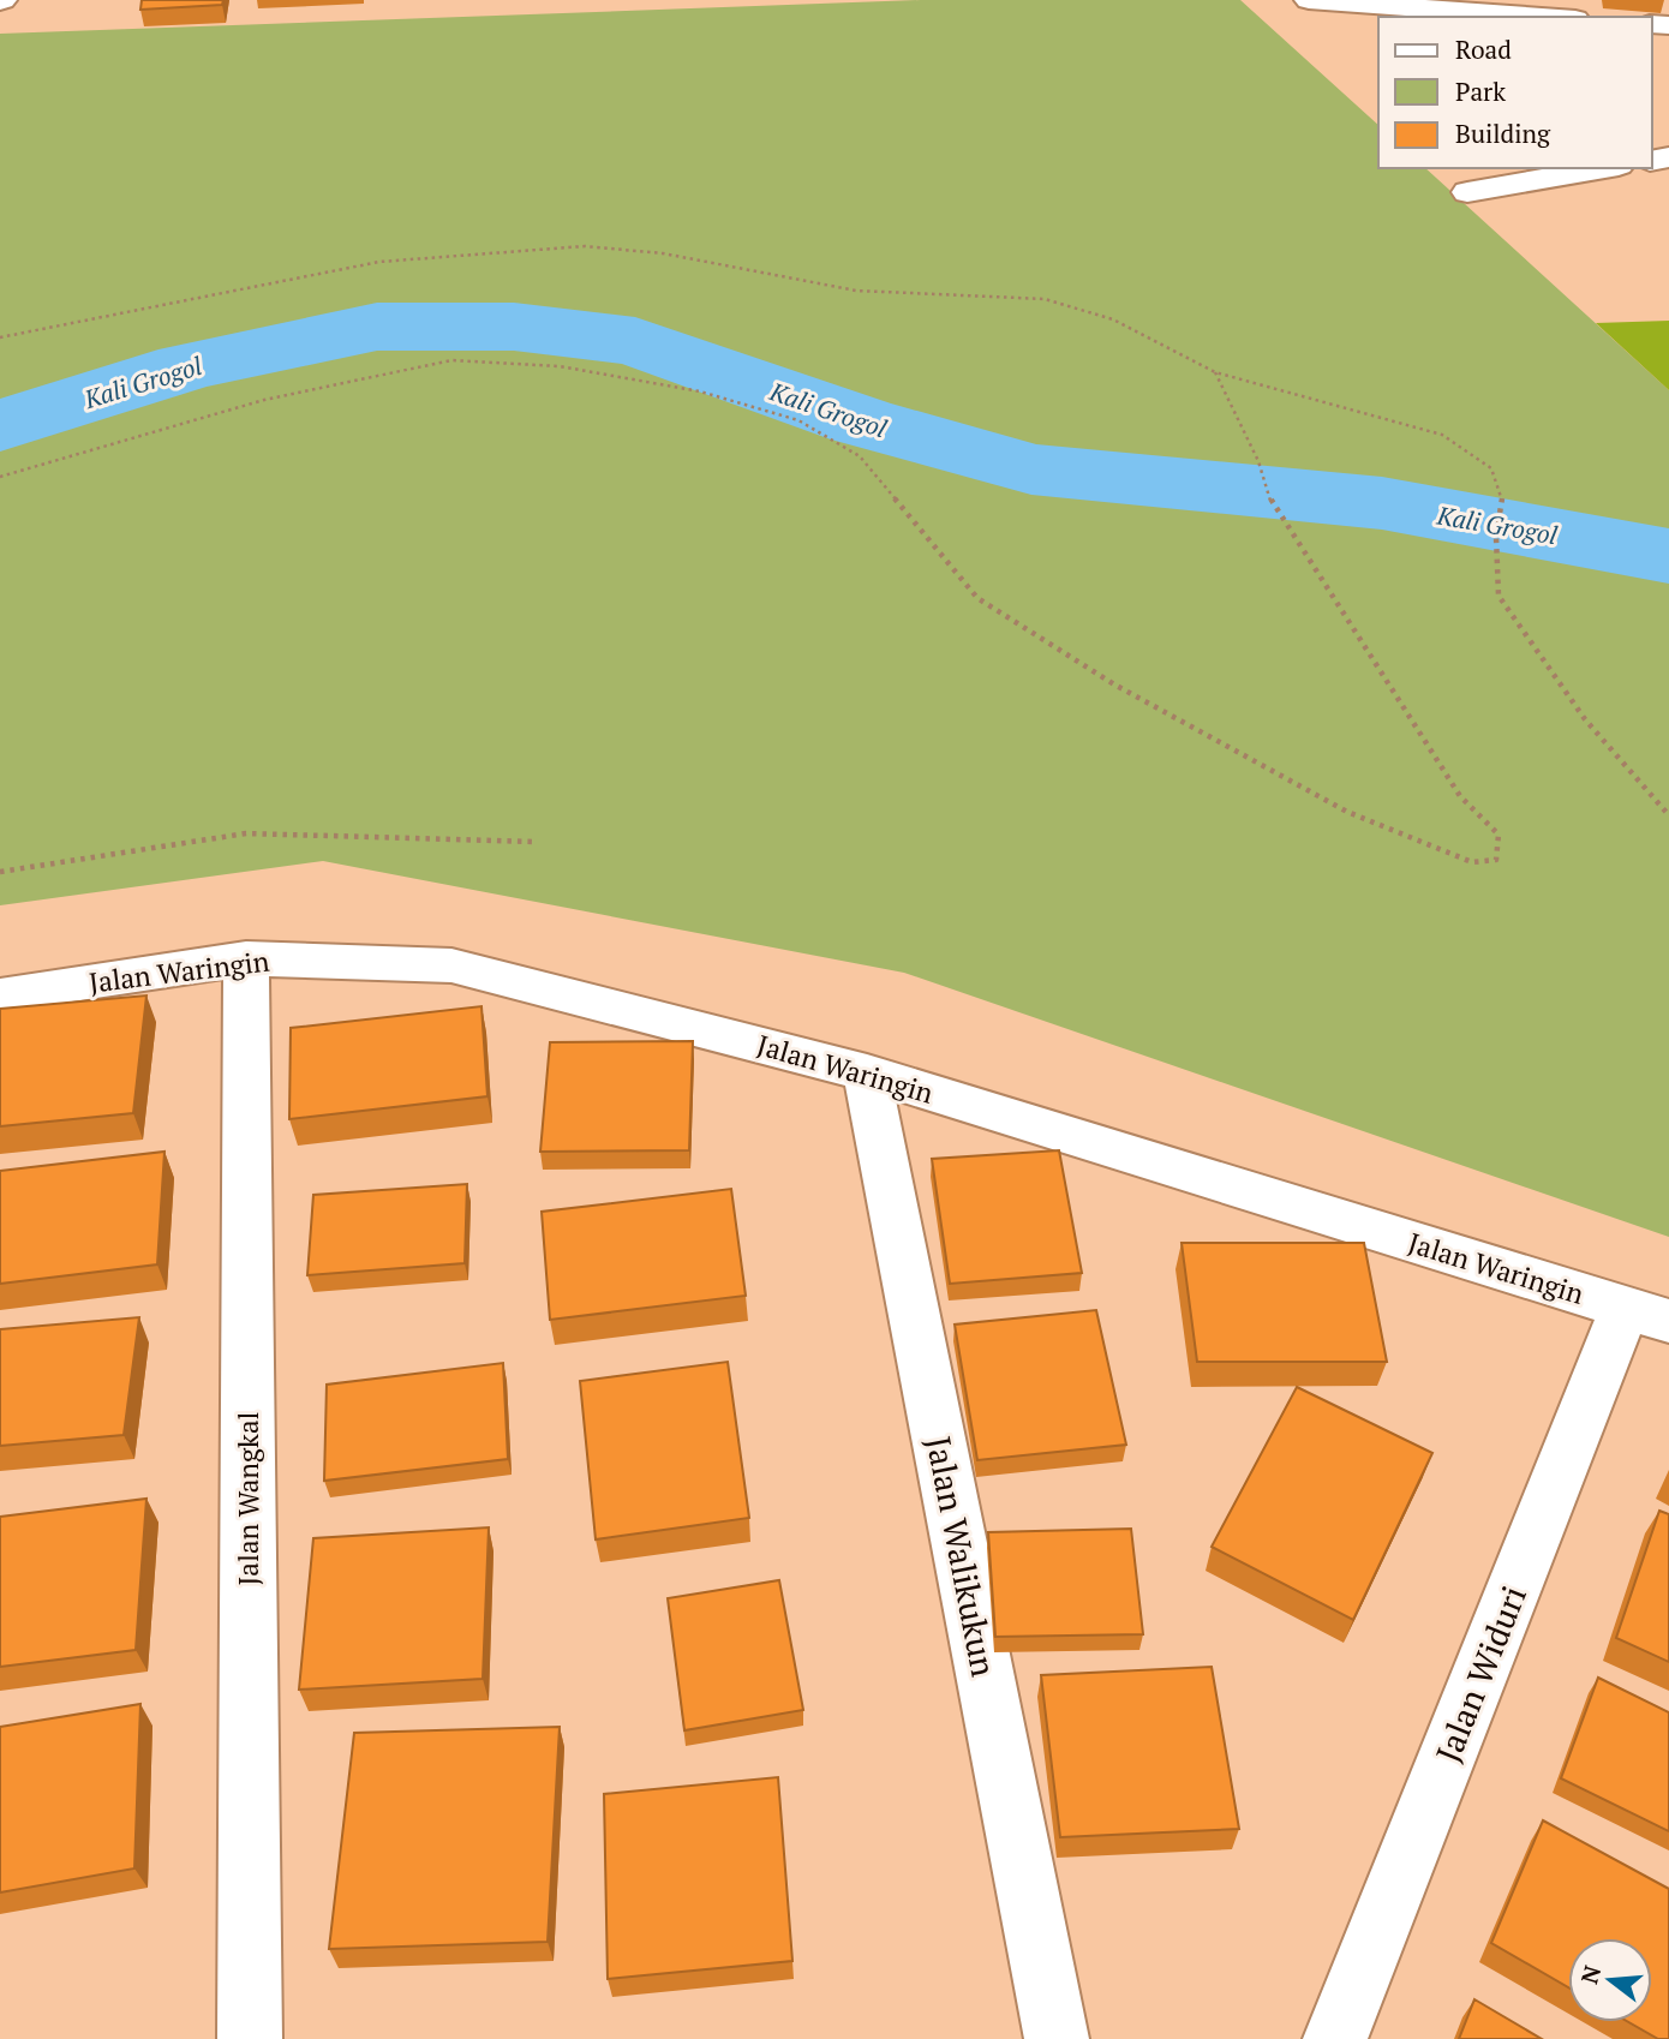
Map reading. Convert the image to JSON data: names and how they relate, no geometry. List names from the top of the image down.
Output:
{
  "streets": {
    "street": [
      "Jalan Waringin",
      "Jalan Wangkal",
      "Jalan Walikukun",
      "Jalan Widuri"
    ]
  },
  "crossings": [
    ["Jalan Waringin", "Jalan Wangkal"],
    ["Jalan Waringin", "Jalan Walikukun"],
    ["Jalan Waringin", "Jalan Widuri"]
  ],
  "water": ["Kali Grogol"],
  "legend": ["Road", "Park", "Building"],
  "north": "left"
}
